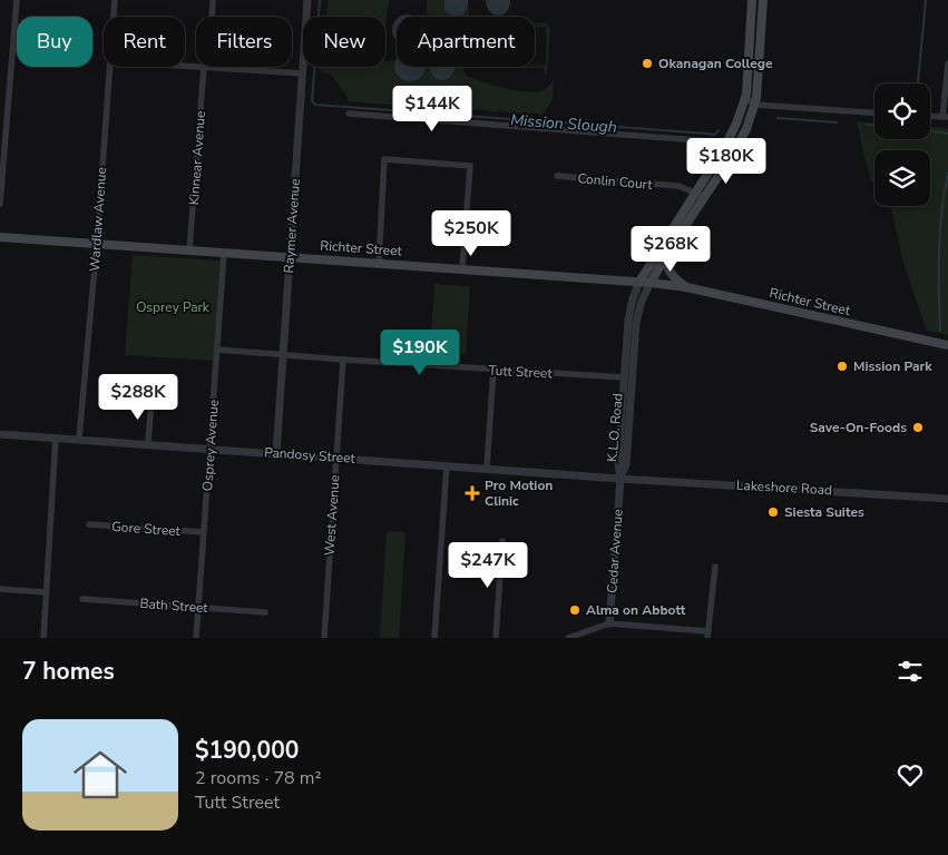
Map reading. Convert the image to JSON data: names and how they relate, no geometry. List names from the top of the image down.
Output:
{
  "streets": {
    "main road": ["Richter Street", "K.L.O. Road"],
    "street": [
      "Kinnear Avenue",
      "Conlin Court",
      "Wardlaw Avenue",
      "Raymer Avenue",
      "Tutt Street",
      "Osprey Avenue",
      "Pandosy Street",
      "Lakeshore Road",
      "West Avenue",
      "Gore Street",
      "Cedar Avenue",
      "Bath Street"
    ]
  },
  "crossings": [
    ["Kinnear Avenue", "Richter Street"],
    ["Conlin Court", "K.L.O. Road"],
    ["Wardlaw Avenue", "Richter Street"],
    ["Wardlaw Avenue", "Pandosy Street"],
    ["Raymer Avenue", "Richter Street"],
    ["Raymer Avenue", "Tutt Street"],
    ["Raymer Avenue", "Pandosy Street"],
    ["Richter Street", "K.L.O. Road"],
    ["Richter Street", "Osprey Avenue"],
    ["Tutt Street", "K.L.O. Road"],
    ["Tutt Street", "Osprey Avenue"],
    ["Tutt Street", "West Avenue"],
    ["K.L.O. Road", "Pandosy Street"],
    ["K.L.O. Road", "Lakeshore Road"],
    ["K.L.O. Road", "Cedar Avenue"],
    ["Osprey Avenue", "Pandosy Street"],
    ["Osprey Avenue", "Gore Street"],
    ["Osprey Avenue", "Bath Street"],
    ["Pandosy Street", "Lakeshore Road"],
    ["Pandosy Street", "West Avenue"],
    ["Pandosy Street", "Cedar Avenue"],
    ["Lakeshore Road", "Cedar Avenue"]
  ],
  "water": ["Mission Slough"],
  "parks": ["Osprey Park"],
  "places": {
    "other": [
      "Okanagan College",
      "Mission Park",
      "Save-On-Foods",
      "Siesta Suites",
      "Alma on Abbott"
    ],
    "health": ["Pro Motion Clinic"]
  },
  "page": {
    "chip": [
      "Buy",
      "Rent",
      "Filters",
      "New",
      "Apartment"
    ],
    "price": [
      "$144K",
      "$180K",
      "$250K",
      "$268K",
      "$190K",
      "$288K",
      "$247K"
    ],
    "heading": "7 homes",
    "list": [
      {
        "name": "$190,000",
        "note": "2 rooms · 78 m² · Tutt Street"
      }
    ]
  }
}
